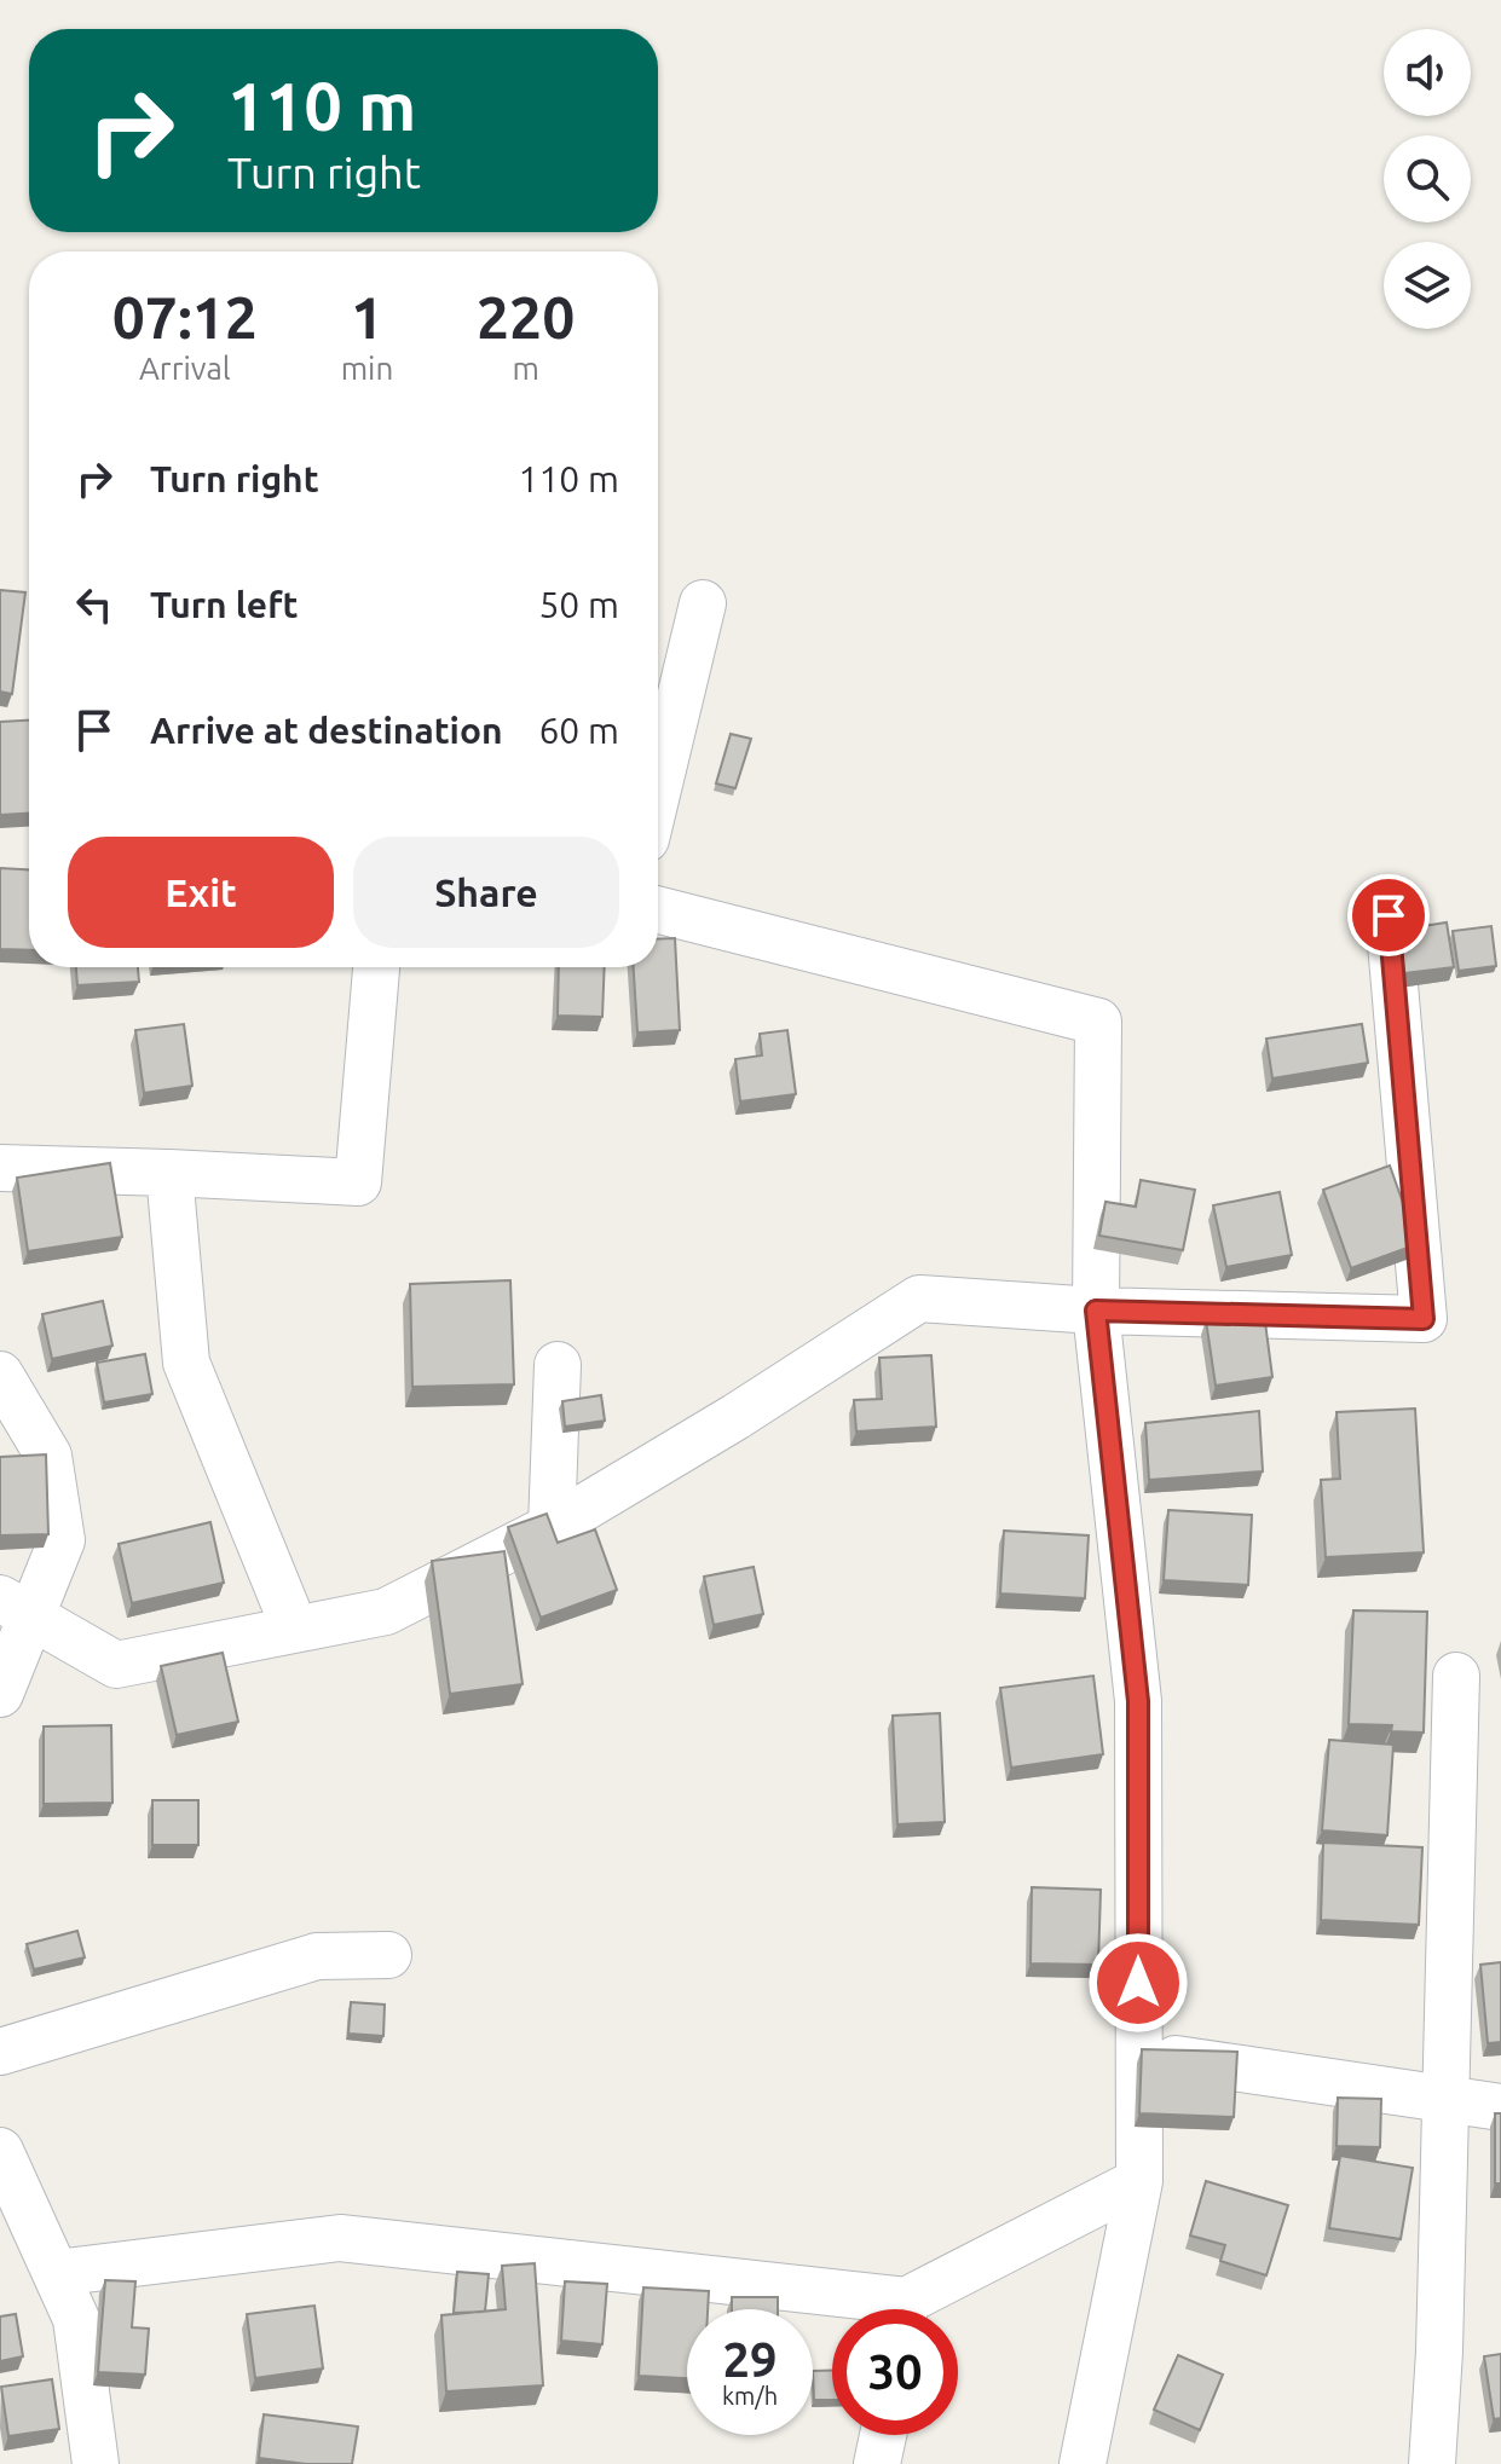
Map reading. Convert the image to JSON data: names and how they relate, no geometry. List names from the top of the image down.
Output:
{
  "page": {
    "turn": ["110 m", "Turn right"],
    "eta": [
      "07:12",
      "Arrival",
      "1",
      "min",
      "220",
      "m"
    ],
    "list": [
      {
        "name": "Turn right",
        "value": "110 m"
      },
      {
        "name": "Turn left",
        "value": "50 m"
      },
      {
        "name": "Arrive at destination",
        "value": "60 m"
      }
    ],
    "buttons": ["Exit", "Share"],
    "speed": "29 km/h",
    "limit": "30"
  }
}
